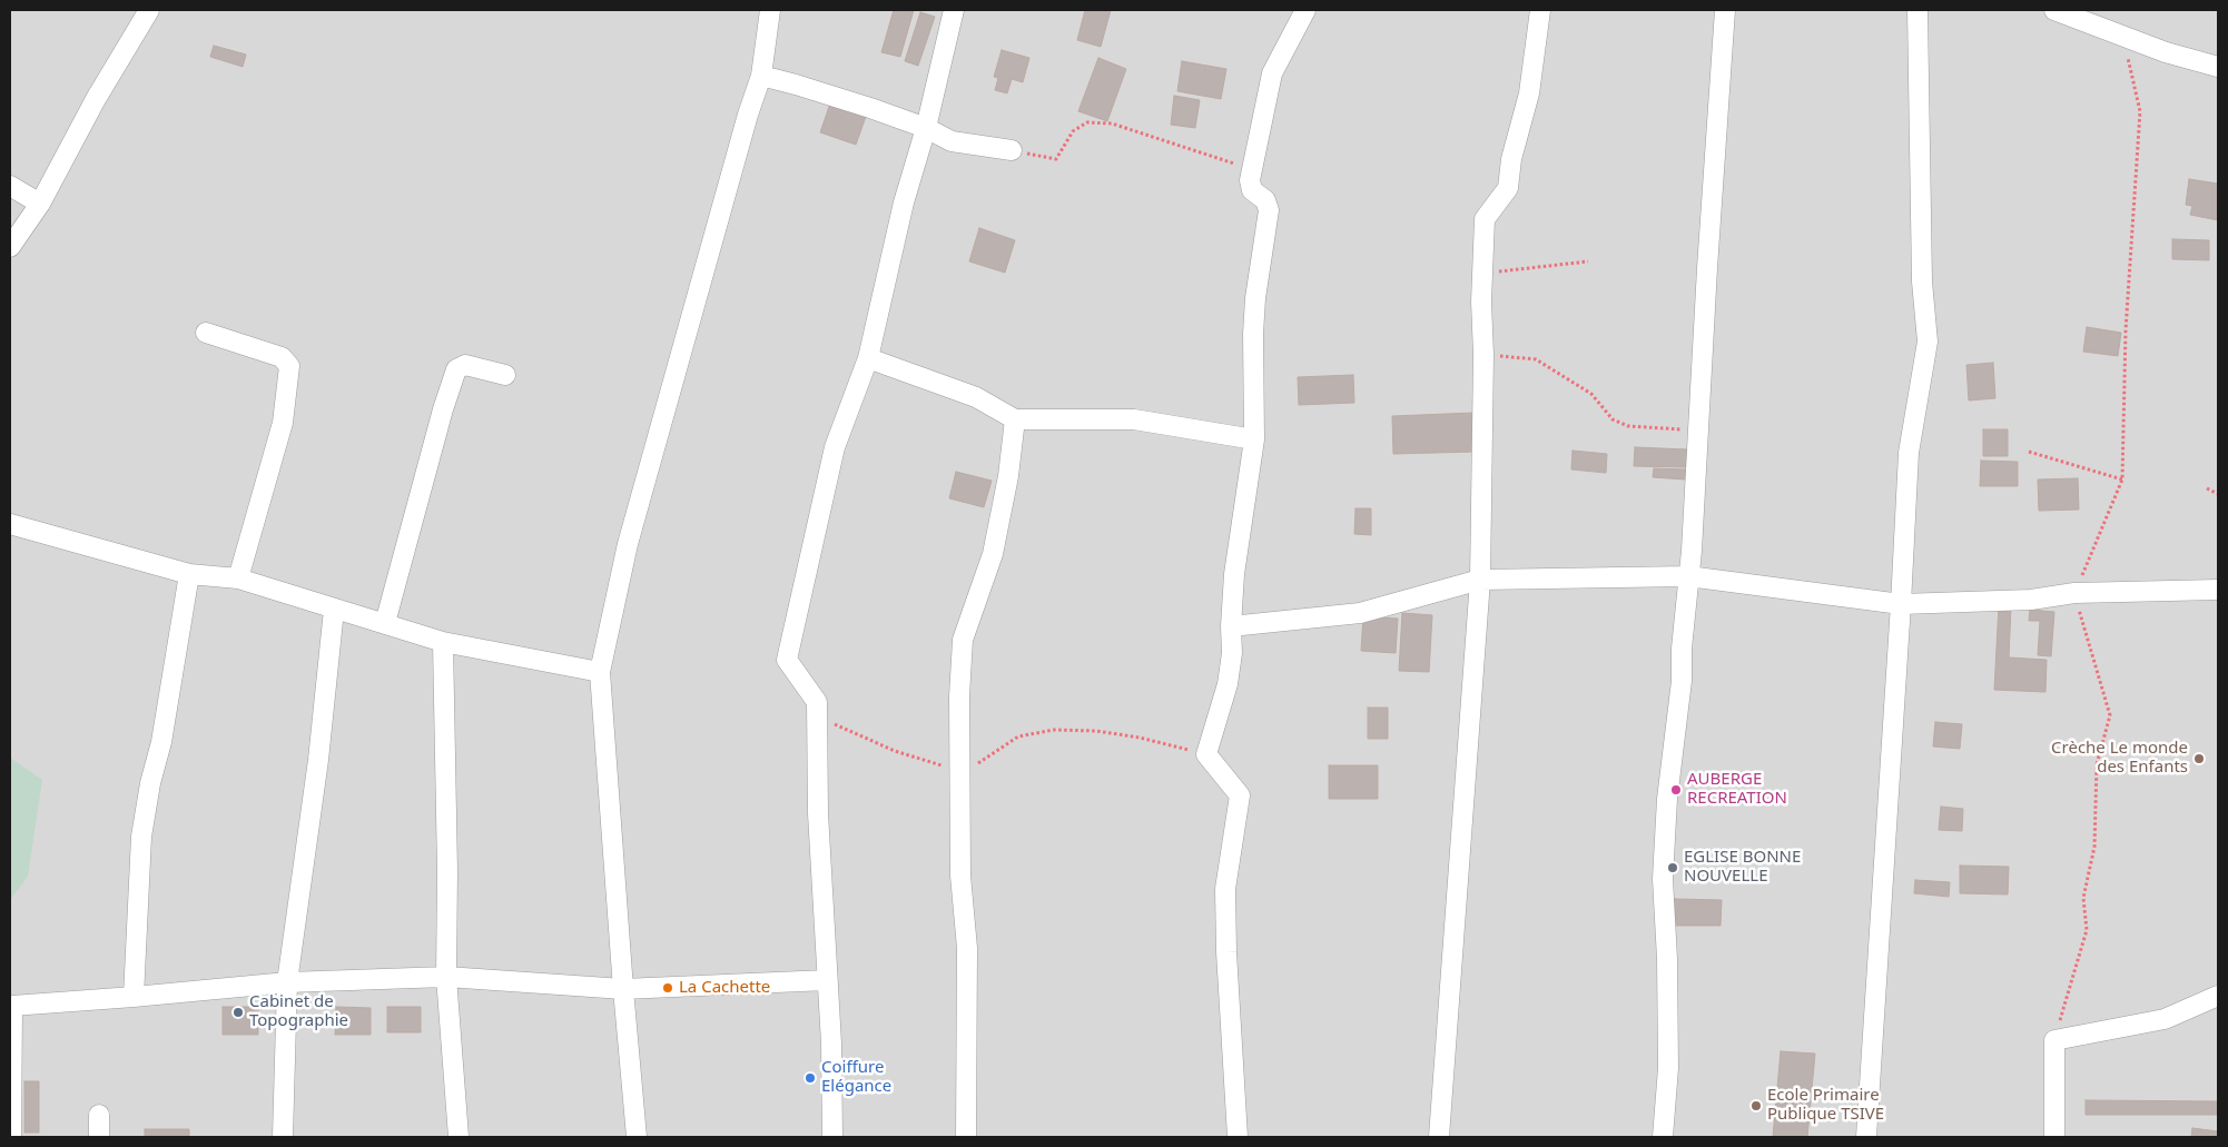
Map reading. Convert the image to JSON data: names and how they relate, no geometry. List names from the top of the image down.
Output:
{
  "places": [
    "Crèche Le monde des Enfants",
    "AUBERGE RECREATION",
    "EGLISE BONNE NOUVELLE",
    "La Cachette",
    "Cabinet de Topographie",
    "Coiffure Elégance",
    "Ecole Primaire Publique TSIVE"
  ]
}
